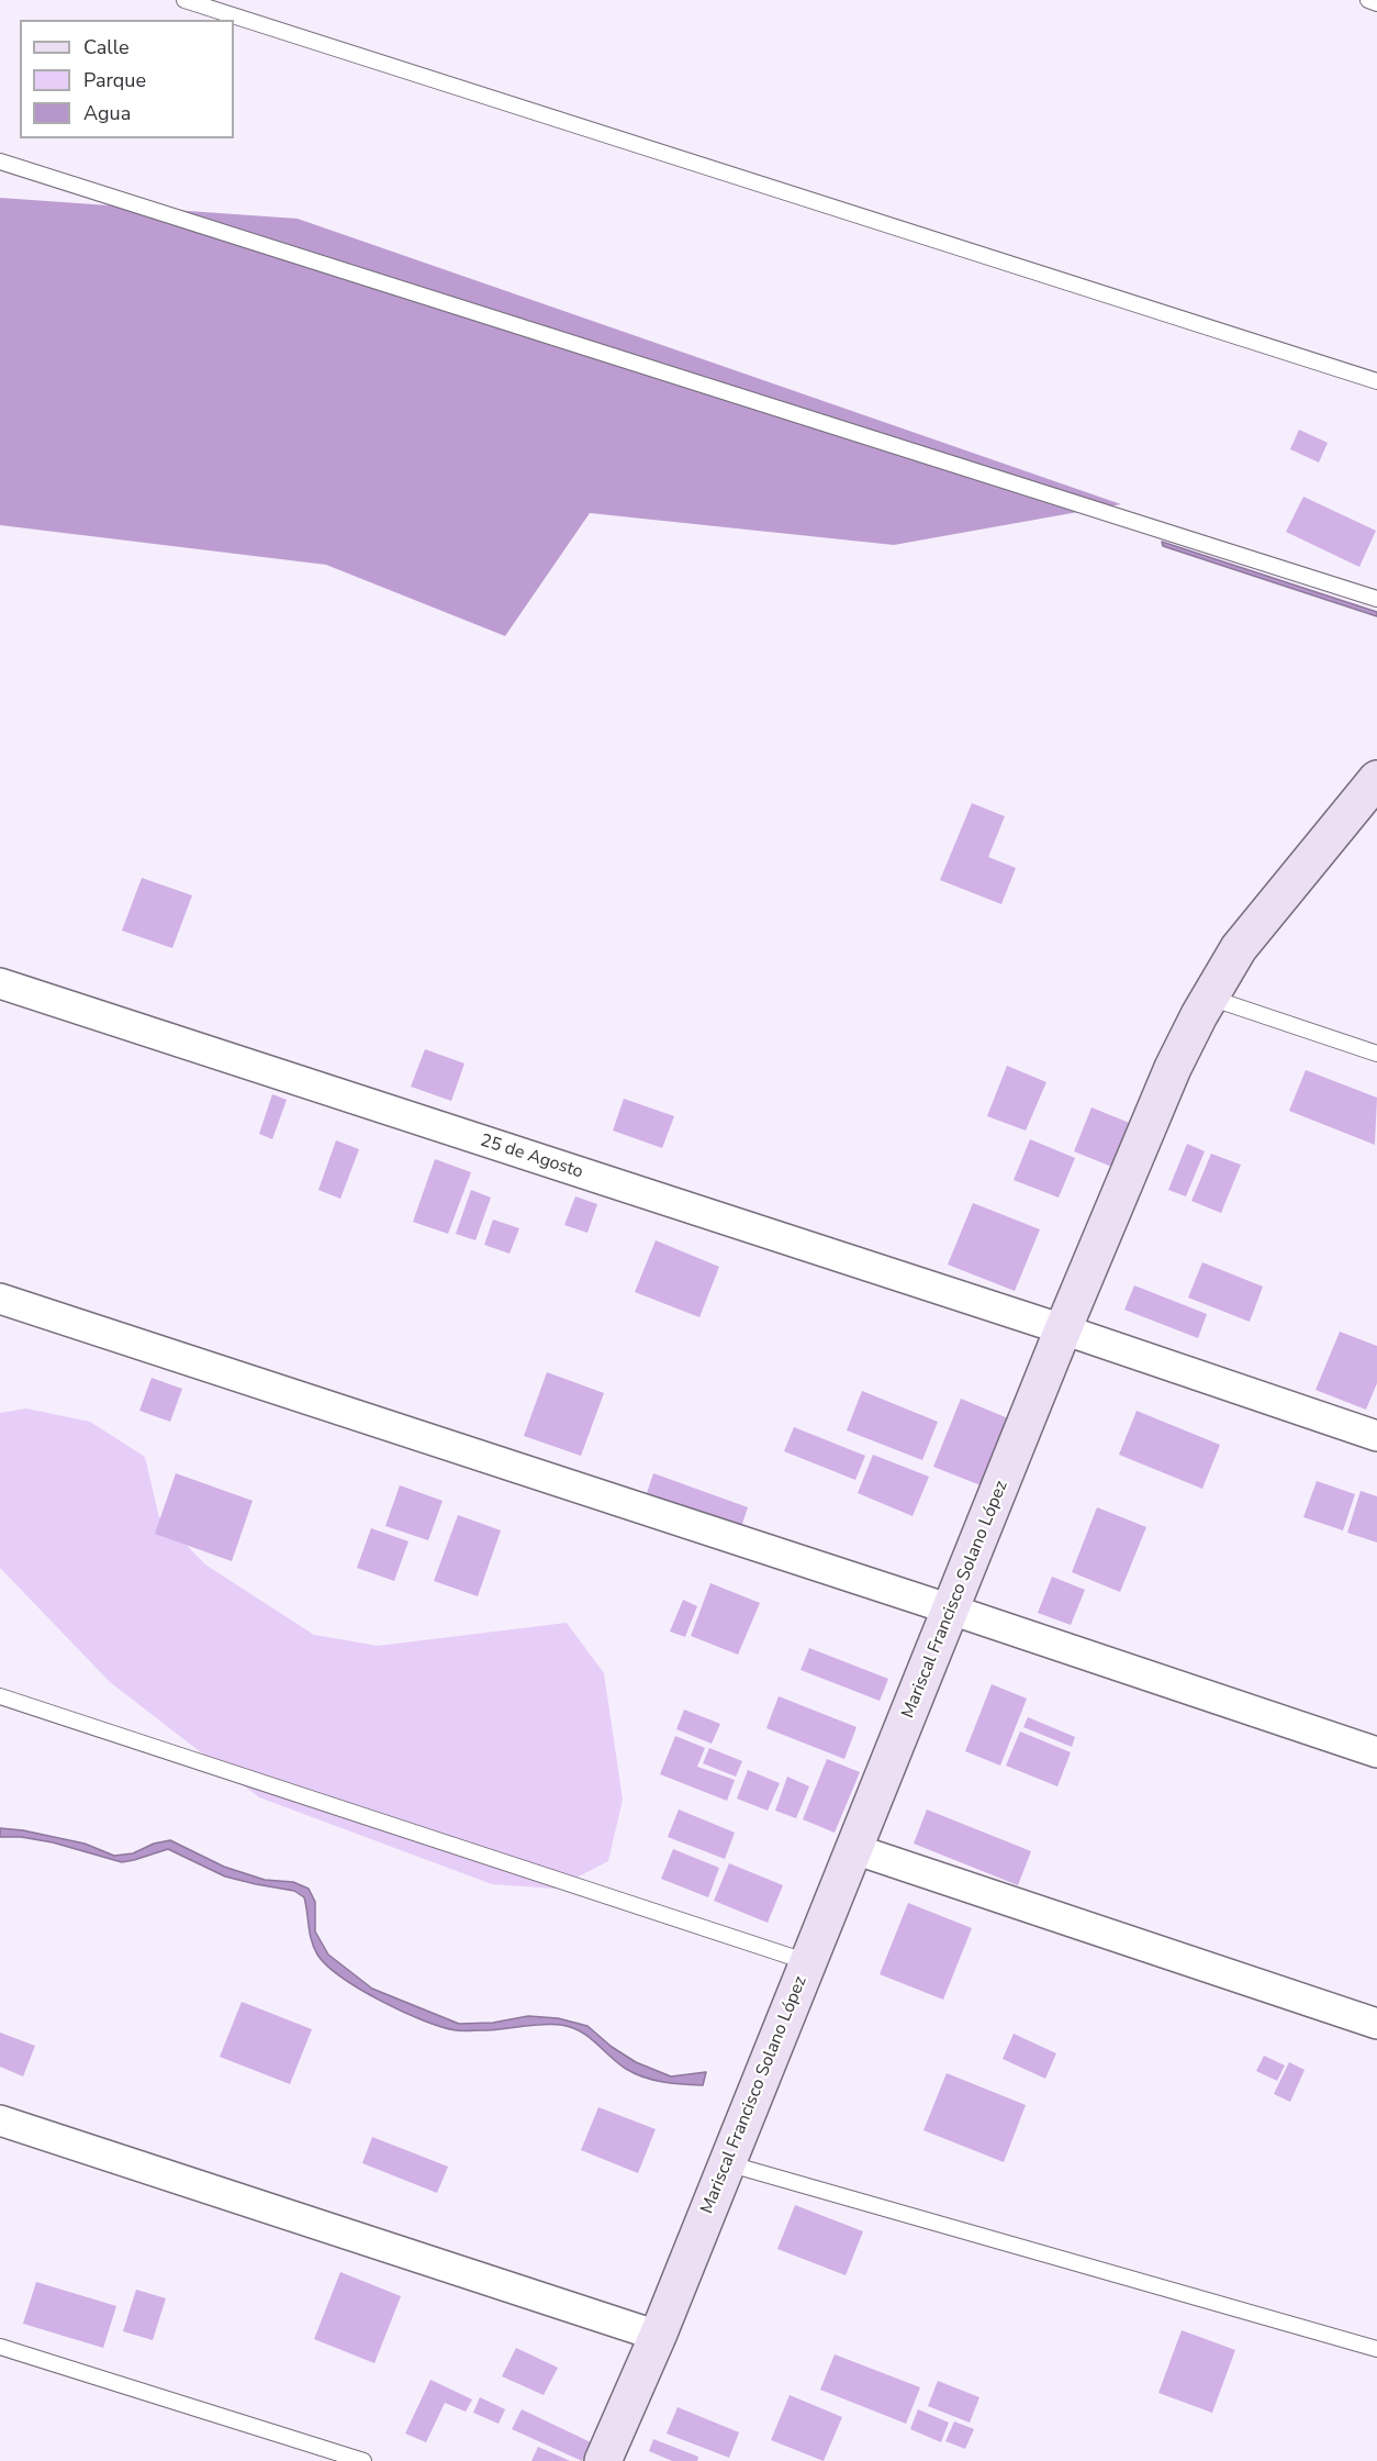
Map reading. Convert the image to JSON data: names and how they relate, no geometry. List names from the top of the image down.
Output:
{
  "streets": {
    "main road": ["Mariscal Francisco Solano López"],
    "street": ["25 de Agosto"]
  },
  "crossings": [
    ["25 de Agosto", "Mariscal Francisco Solano López"]
  ],
  "legend": ["Calle", "Parque", "Agua"]
}
